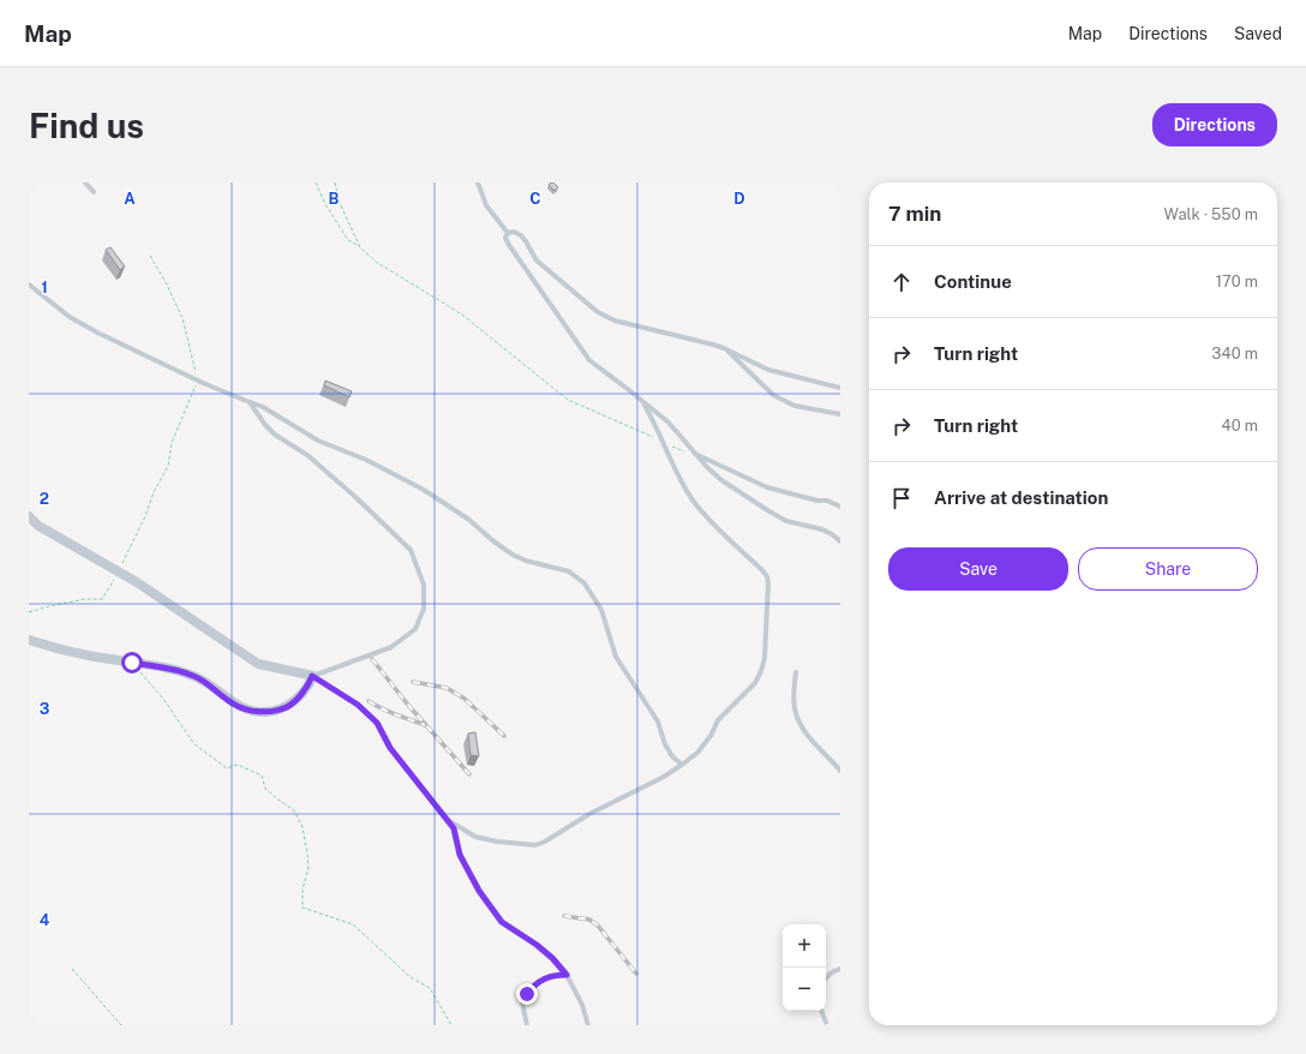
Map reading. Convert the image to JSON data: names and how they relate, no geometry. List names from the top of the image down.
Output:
{
  "page": {
    "header": "Map",
    "nav": ["Map", "Directions", "Saved"],
    "buttons": [
      "Directions",
      ["Save", "Share"]
    ],
    "title": "Find us",
    "heading": ["7 min", "Walk · 550 m"],
    "list": [
      ["Continue", "170 m"],
      ["Turn right", "340 m"],
      ["Turn right", "40 m"],
      "Arrive at destination"
    ],
    "map_buttons": ["+", "−"]
  },
  "grid": {
    "columns": [
      "A",
      "B",
      "C",
      "D"
    ],
    "rows": [
      "1",
      "2",
      "3",
      "4"
    ]
  }
}
